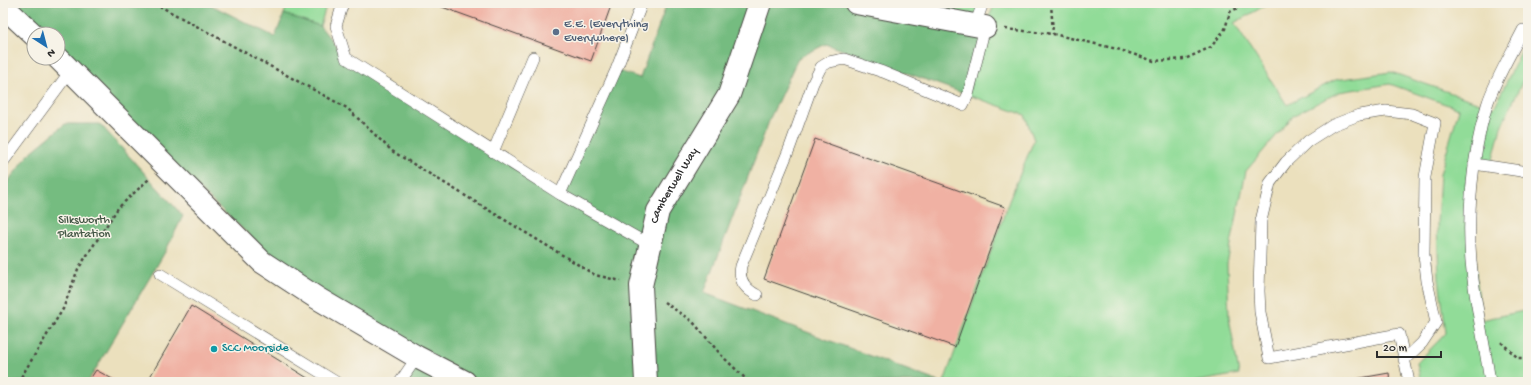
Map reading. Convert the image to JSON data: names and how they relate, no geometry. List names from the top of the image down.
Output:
{
  "streets": {
    "street": ["Camberwell Way"]
  },
  "parks": ["Silksworth Plantation"],
  "places": ["E.E. (Everything Everywhere)", "SCC Moorside"],
  "scale_bar": "20 m",
  "north": "bottom right"
}
